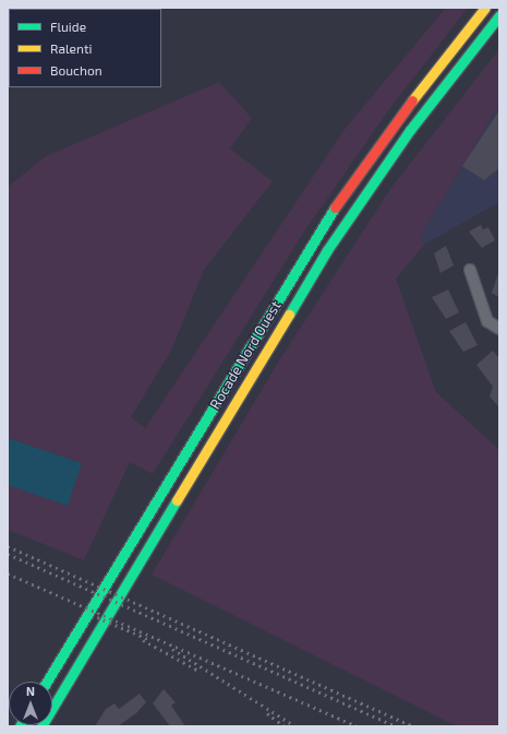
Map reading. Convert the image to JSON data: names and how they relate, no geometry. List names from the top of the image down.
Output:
{
  "streets": {
    "highway": ["Rocade Nord Ouest"]
  },
  "legend": ["Fluide", "Ralenti", "Bouchon"],
  "north": "top"
}
